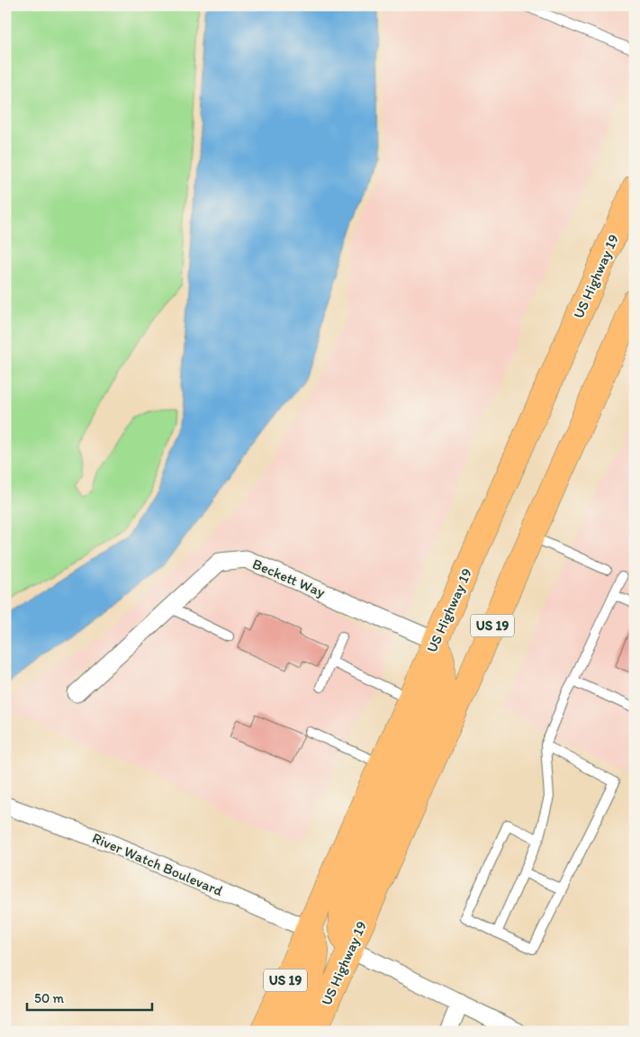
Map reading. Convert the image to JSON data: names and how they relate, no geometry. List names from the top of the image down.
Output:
{
  "streets": {
    "highway": ["US Highway 19", "US 19"],
    "street": ["Beckett Way", "River Watch Boulevard"]
  },
  "crossings": [
    ["US Highway 19", "Beckett Way"],
    ["US Highway 19", "River Watch Boulevard"]
  ],
  "scale_bar": "50 m"
}
